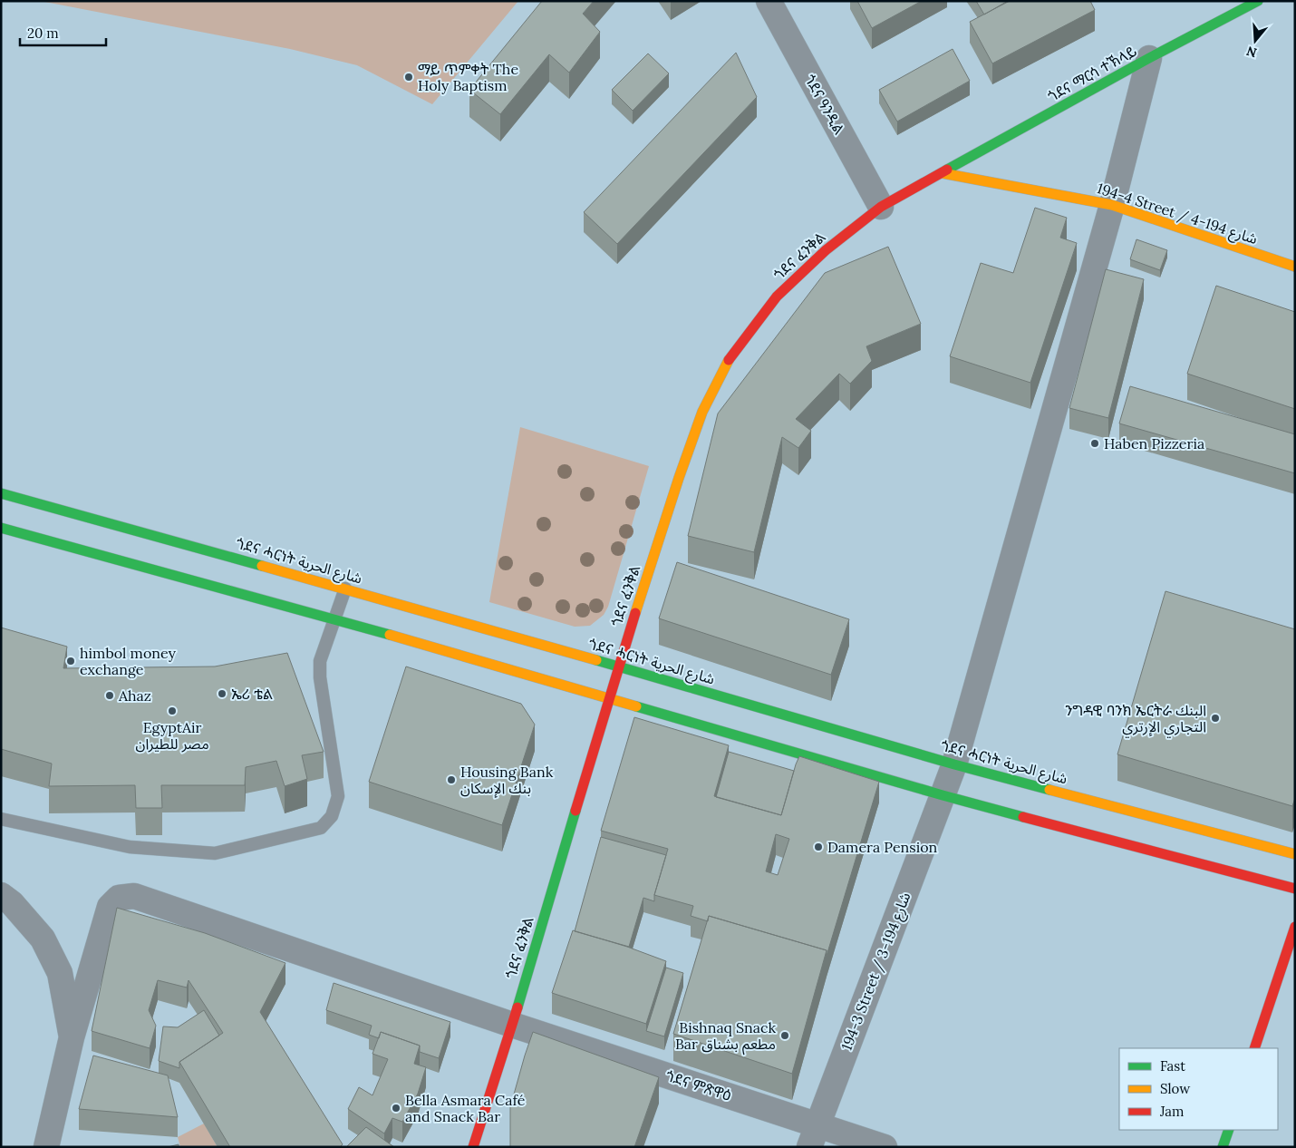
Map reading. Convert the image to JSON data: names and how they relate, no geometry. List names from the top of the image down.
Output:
{
  "streets": {
    "main road": [
      "ጎደና ማርሳ ተኽላይ",
      "194-4 Street / شارع 194-4",
      "ጎደና ፈንቅል",
      "ጎደና ሓርነት شارع الحرية"
    ],
    "street": ["ጎደና ዓንዲል", "194-3 Street / شارع 194-3", "ጎደና ምጽዋዕ"]
  },
  "crossings": [
    ["ጎደና ማርሳ ተኽላይ", "194-4 Street / شارع 194-4"],
    ["ጎደና ማርሳ ተኽላይ", "ጎደና ፈንቅል"],
    ["ጎደና ማርሳ ተኽላይ", "194-3 Street / شارع 194-3"],
    ["ጎደና ዓንዲል", "ጎደና ፈንቅል"],
    ["194-4 Street / شارع 194-4", "ጎደና ፈንቅል"],
    ["194-4 Street / شارع 194-4", "194-3 Street / شارع 194-3"],
    ["ጎደና ፈንቅል", "ጎደና ሓርነት شارع الحرية"],
    ["ጎደና ፈንቅል", "ጎደና ምጽዋዕ"],
    ["ጎደና ሓርነት شارع الحرية", "194-3 Street / شارع 194-3"],
    ["194-3 Street / شارع 194-3", "ጎደና ምጽዋዕ"]
  ],
  "places": [
    "ማይ ጥምቀት The Holy Baptism",
    "Haben Pizzeria",
    "himbol money exchange",
    "ኤሪ ቴል",
    "Ahaz",
    "EgyptAir مصر للطيران",
    "ንግዳዊ ባንክ ኤርትራ البنك التجاري الإرتري",
    "Housing Bank بنك الإسكان",
    "Damera Pension",
    "Bishnaq Snack Bar مطعم بشناق",
    "Bella Asmara Café and Snack Bar"
  ],
  "legend": ["Fast", "Slow", "Jam"],
  "scale_bar": "20 m",
  "north": "bottom"
}
